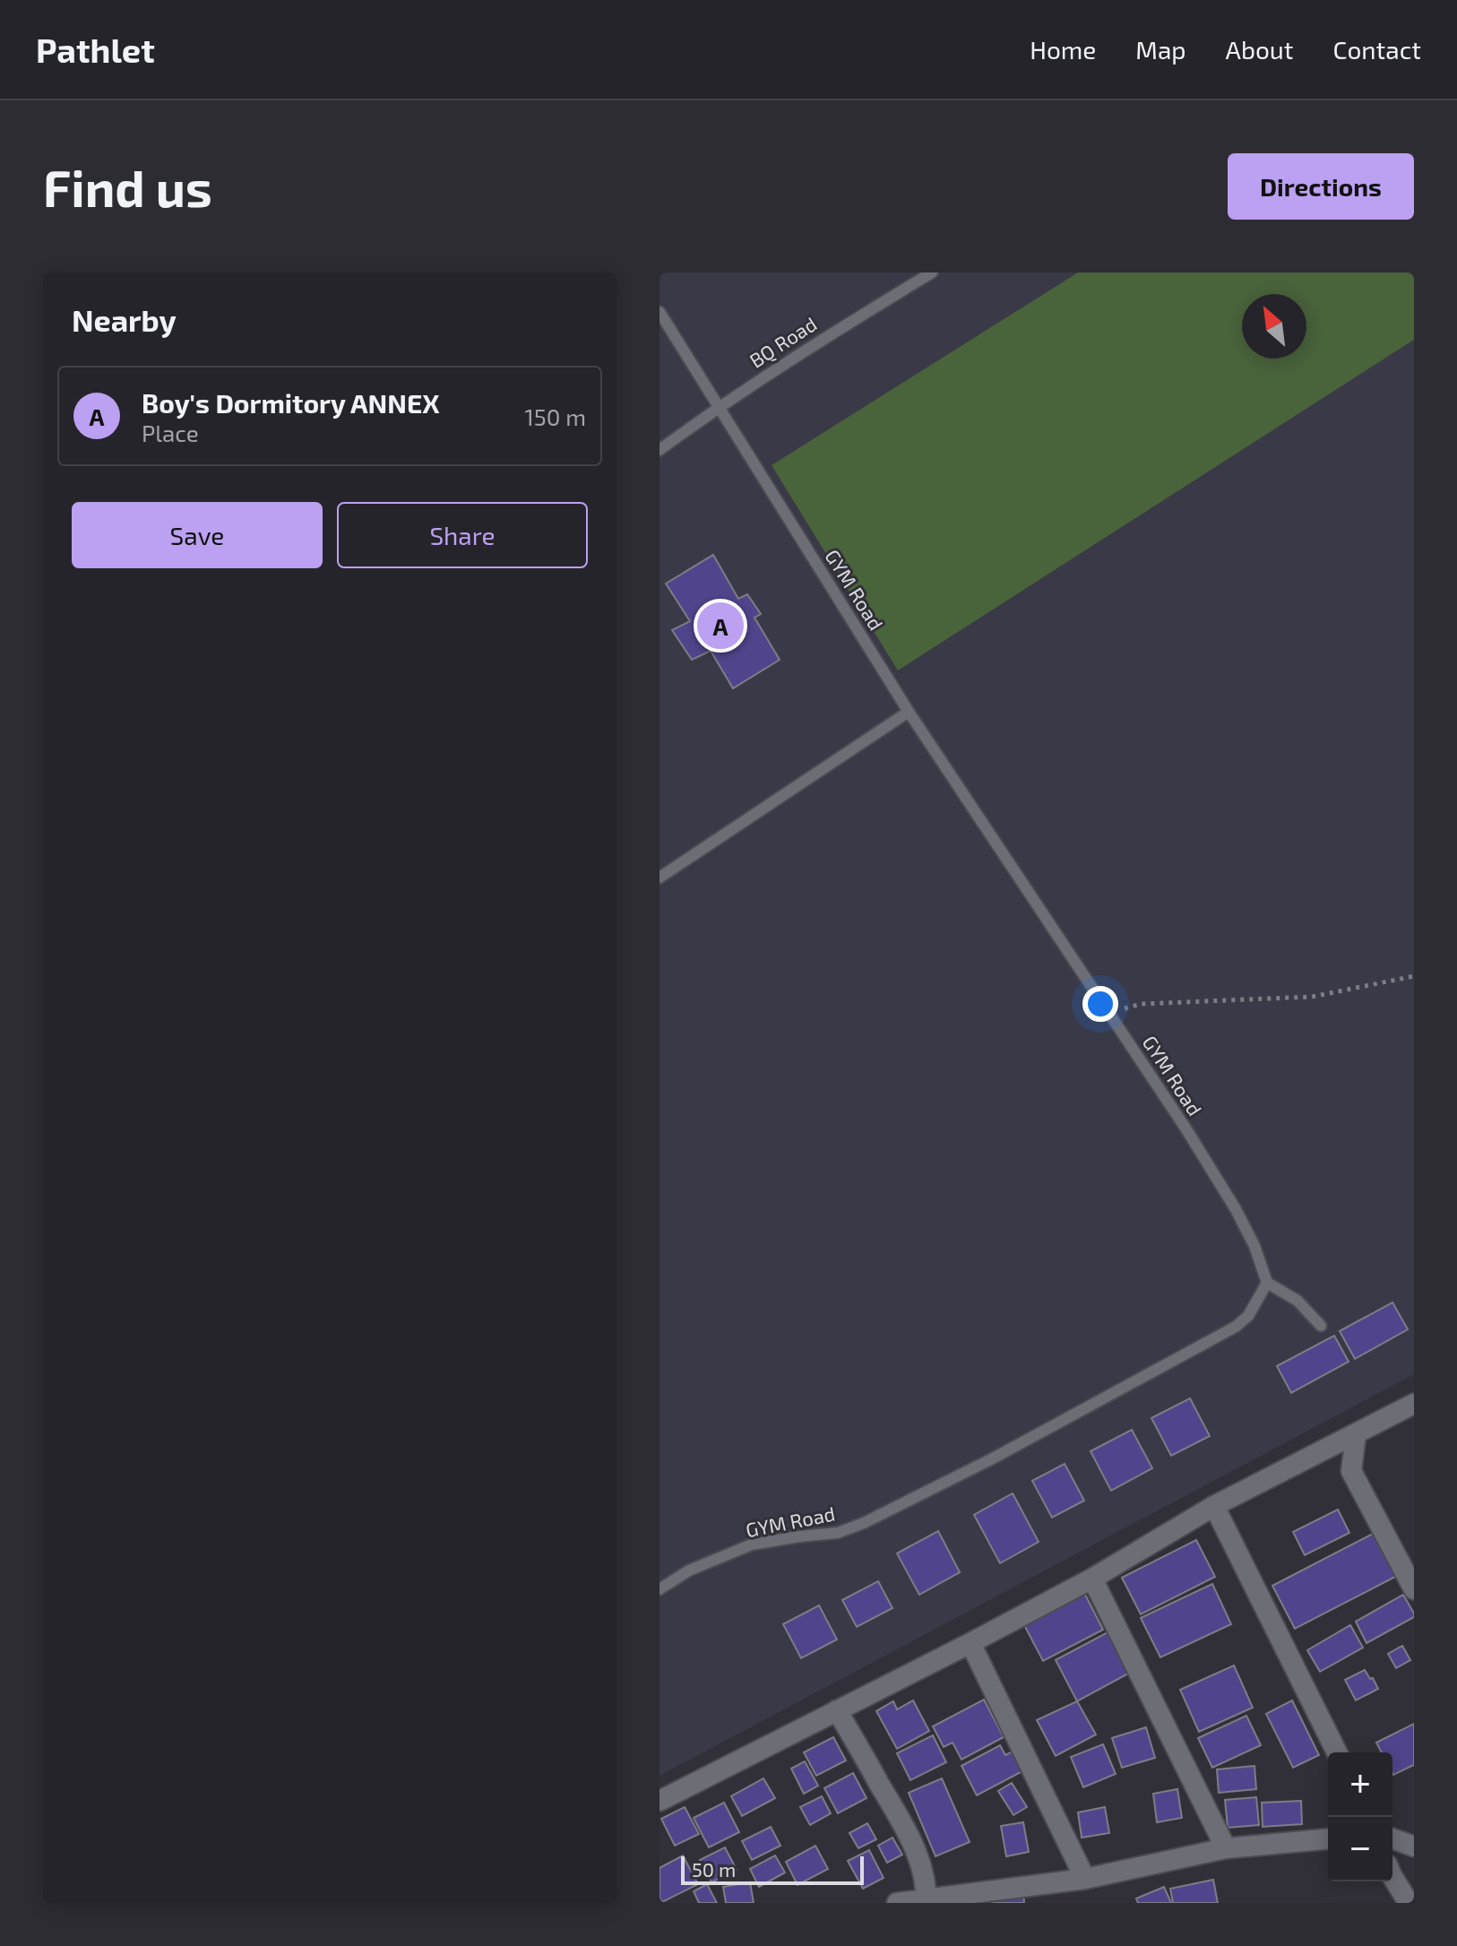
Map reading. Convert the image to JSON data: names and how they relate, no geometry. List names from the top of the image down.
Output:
{
  "streets": {
    "lane": ["BQ Road", "GYM Road"]
  },
  "crossings": [
    ["BQ Road", "GYM Road"]
  ],
  "scale_bar": "50 m",
  "north": "top left",
  "page": {
    "header": "Pathlet",
    "nav": [
      "Home",
      "Map",
      "About",
      "Contact"
    ],
    "buttons": [
      "Directions",
      ["Save", "Share"]
    ],
    "title": "Find us",
    "heading": "Nearby",
    "list": [
      {
        "mark": "A",
        "name": "Boy's Dormitory ANNEX",
        "note": "Place",
        "value": "150 m"
      }
    ],
    "pins": "A",
    "map_buttons": ["+", "−"],
    "scale": "50 m"
  }
}
